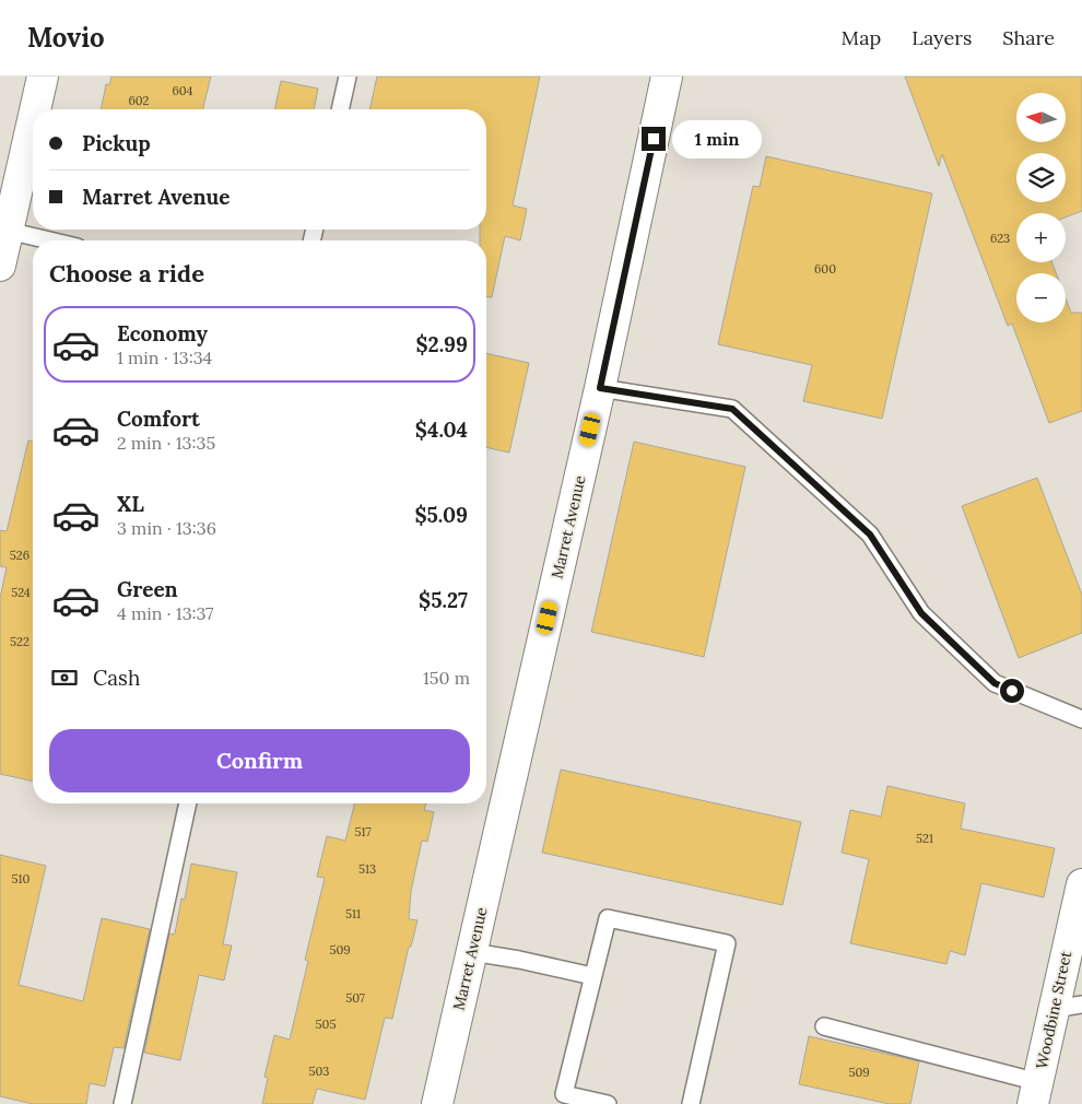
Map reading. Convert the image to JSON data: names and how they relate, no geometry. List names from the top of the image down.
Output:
{
  "streets": {
    "street": ["Marret Avenue", "Woodbine Street"]
  },
  "house_numbers": [
    "604",
    "602",
    "623",
    "600",
    "526",
    "524",
    "522",
    "517",
    "521",
    "513",
    "510",
    "511",
    "509",
    "507",
    "505",
    "503",
    "509"
  ],
  "north": "left",
  "page": {
    "header": "Movio",
    "nav": ["Map", "Layers", "Share"],
    "map_buttons": ["+", "−"],
    "banner": ["Pickup", "Marret Avenue"],
    "bubble": "1 min",
    "heading": "Choose a ride",
    "list": [
      {
        "name": "Economy",
        "note": "1 min · 13:34",
        "value": "$2.99"
      },
      {
        "name": "Comfort",
        "note": "2 min · 13:35",
        "value": "$4.04"
      },
      {
        "name": "XL",
        "note": "3 min · 13:36",
        "value": "$5.09"
      },
      {
        "name": "Green",
        "note": "4 min · 13:37",
        "value": "$5.27"
      }
    ],
    "pay": ["Cash", "150 m"],
    "buttons": "Confirm"
  }
}
